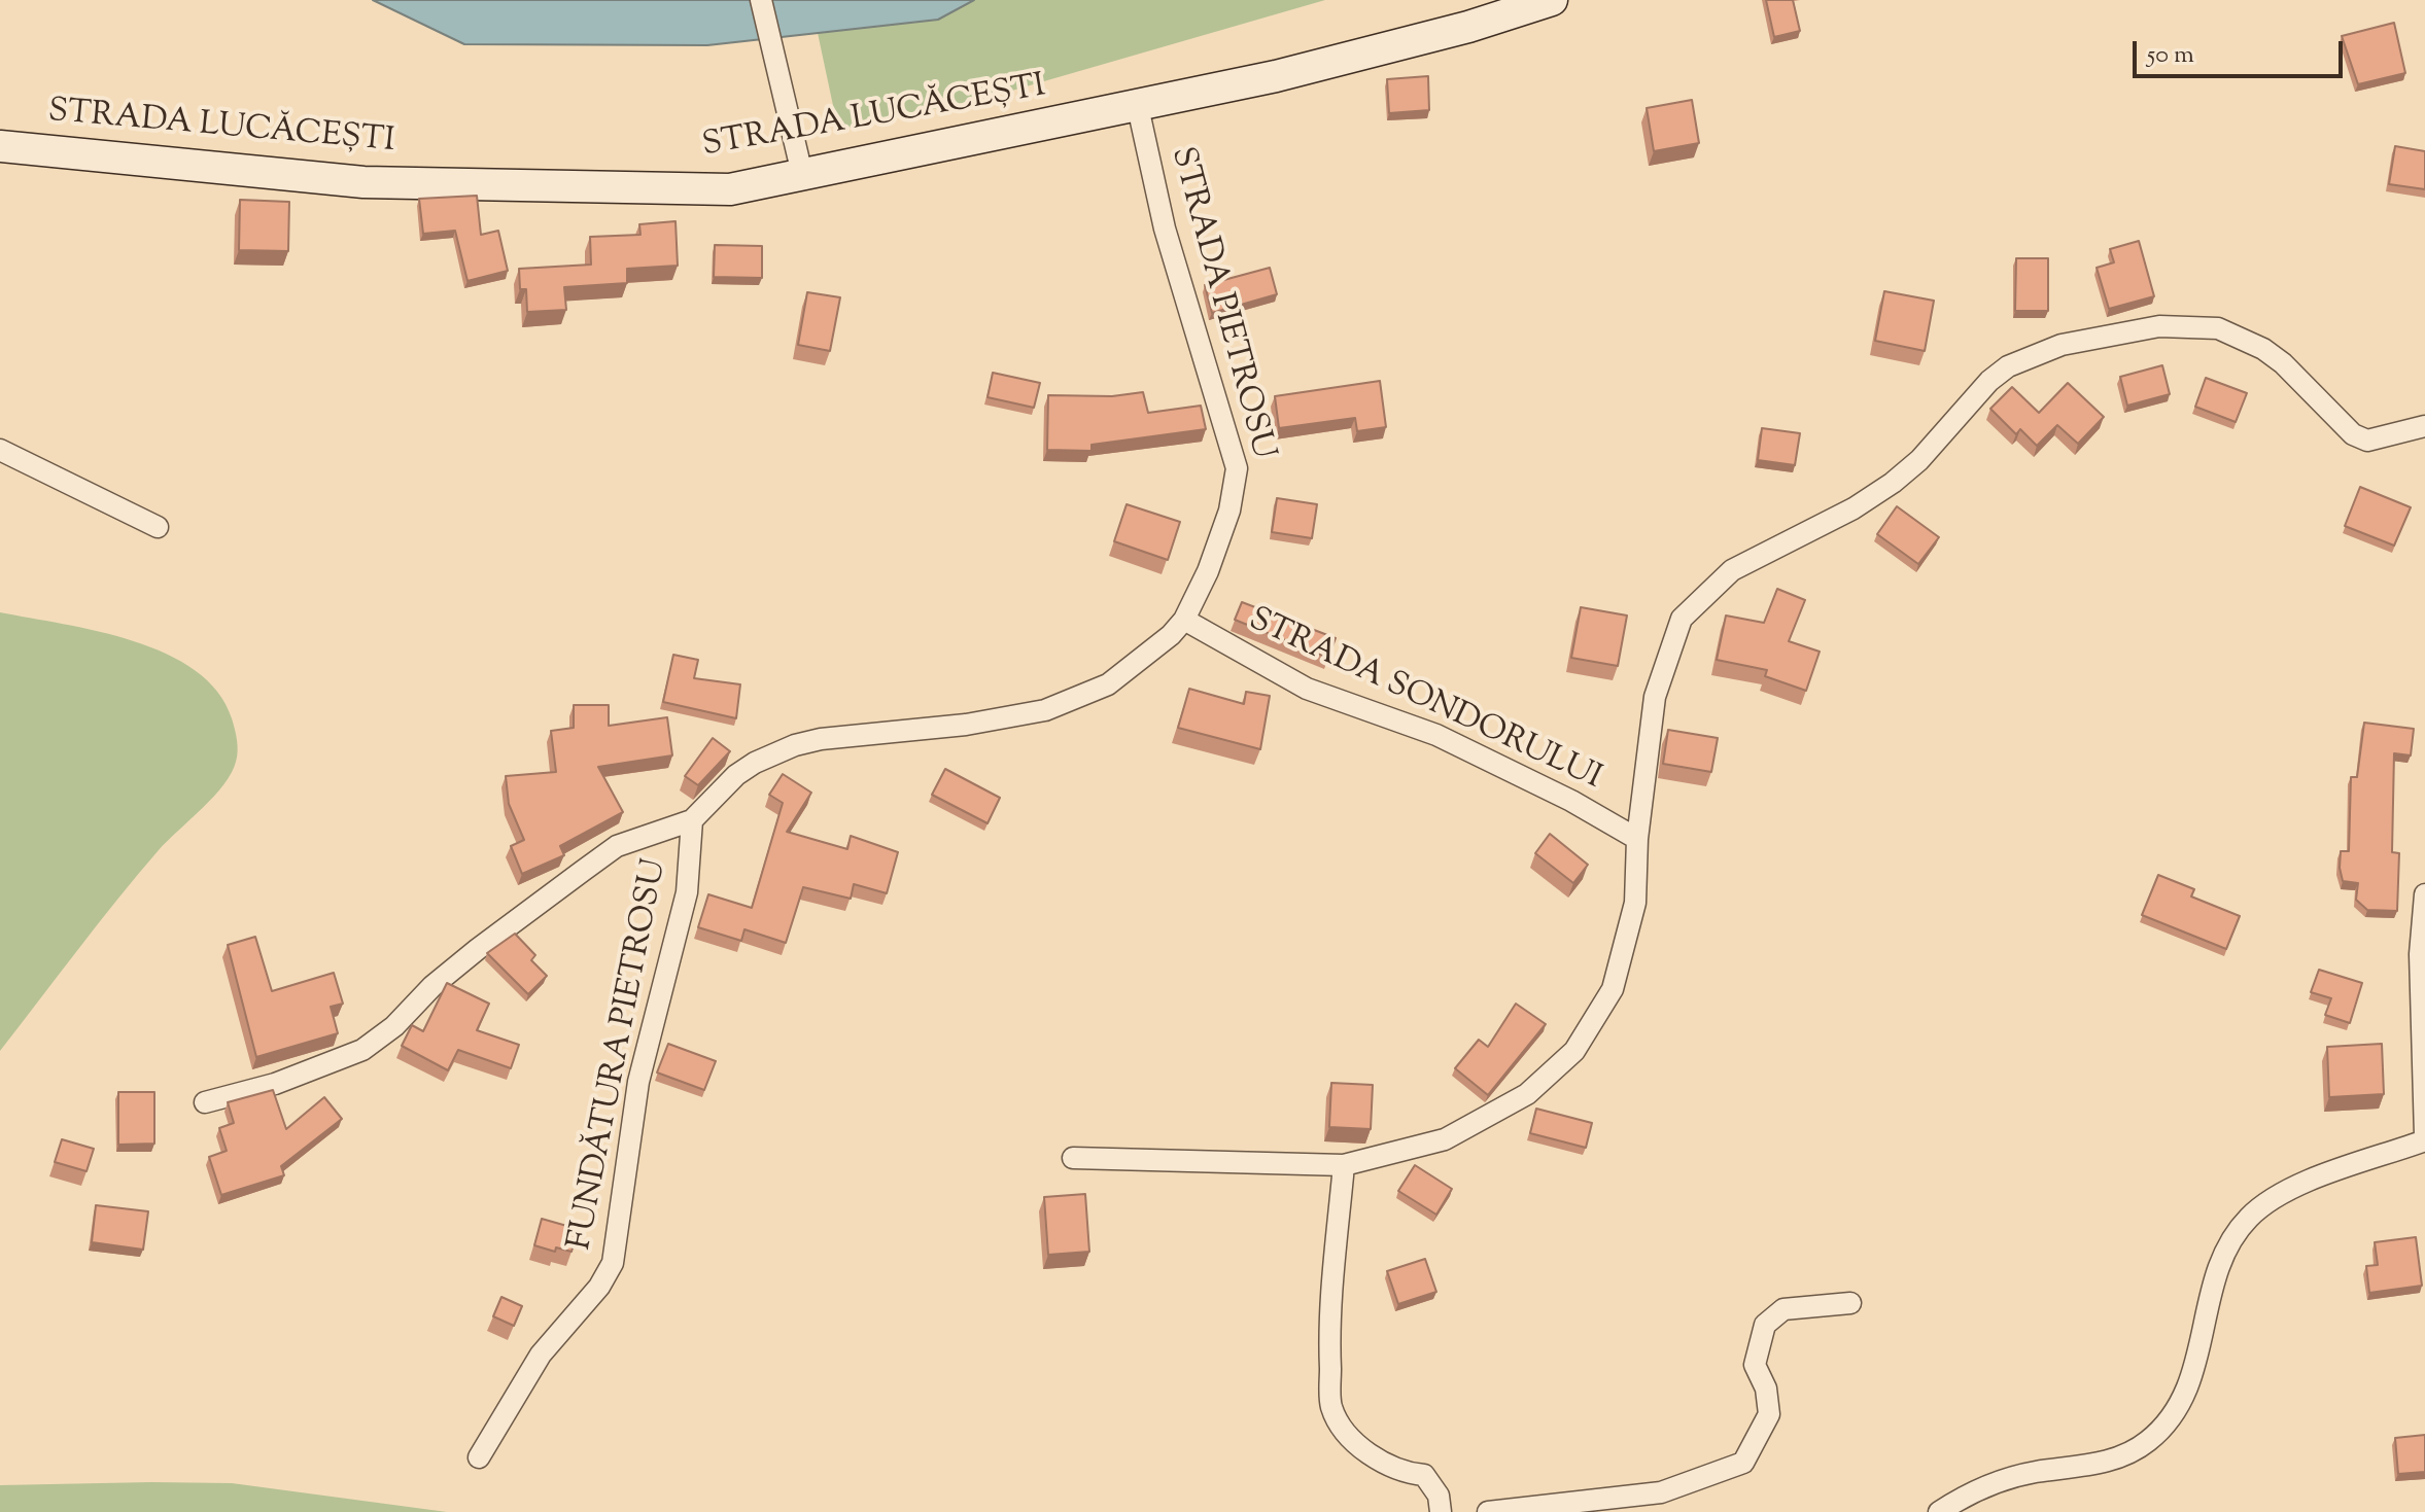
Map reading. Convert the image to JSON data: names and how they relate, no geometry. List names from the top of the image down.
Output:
{
  "streets": {
    "main road": ["STRADA LUCĂCEȘTI"],
    "street": ["STRADA PIETROSU", "STRADA SONDORULUI", "FUNDĂTURA PIETROSU"]
  },
  "crossings": [
    ["STRADA LUCĂCEȘTI", "STRADA PIETROSU"],
    ["STRADA PIETROSU", "STRADA SONDORULUI"],
    ["STRADA PIETROSU", "FUNDĂTURA PIETROSU"]
  ],
  "scale_bar": "50 m"
}
